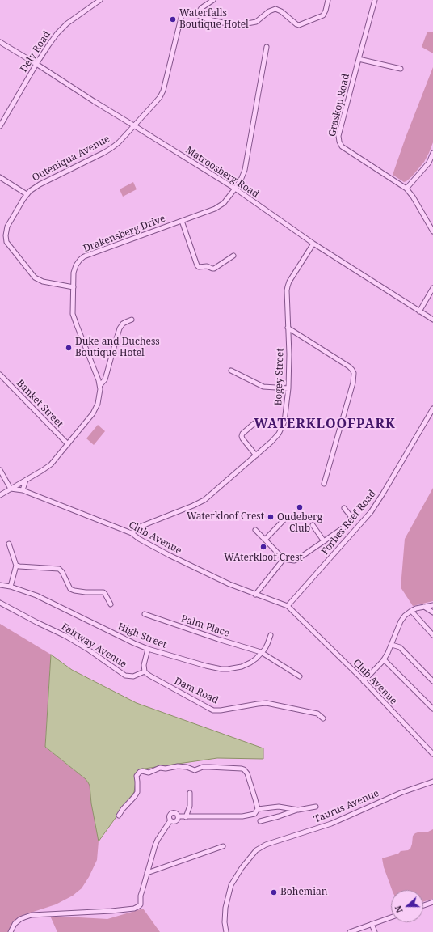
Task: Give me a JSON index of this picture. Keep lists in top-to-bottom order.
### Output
{
  "streets": {
    "street": [
      "Dely Road",
      "Graskop Road",
      "Outeniqua Avenue",
      "Matroosberg Road",
      "Drakensberg Drive",
      "Bogey Street",
      "Banket Street",
      "Forbes Reef Road",
      "Club Avenue",
      "Palm Place",
      "High Street",
      "Fairway Avenue",
      "Dam Road",
      "Taurus Avenue"
    ]
  },
  "crossings": [
    ["Dely Road", "Matroosberg Road"],
    ["Outeniqua Avenue", "Matroosberg Road"],
    ["Outeniqua Avenue", "Drakensberg Drive"],
    ["Matroosberg Road", "Drakensberg Drive"],
    ["Matroosberg Road", "Bogey Street"],
    ["Drakensberg Drive", "Banket Street"],
    ["Drakensberg Drive", "Club Avenue"],
    ["Bogey Street", "Club Avenue"],
    ["Forbes Reef Road", "Club Avenue"],
    ["Palm Place", "High Street"],
    ["Fairway Avenue", "Dam Road"]
  ],
  "districts": ["WATERKLOOFPARK"],
  "places": [
    "Waterfalls Boutique Hotel",
    "Duke and Duchess Boutique Hotel",
    "Oudeberg Club",
    "Waterkloof Crest",
    "WAterkloof Crest",
    "Bohemian"
  ],
  "north": "left"
}
